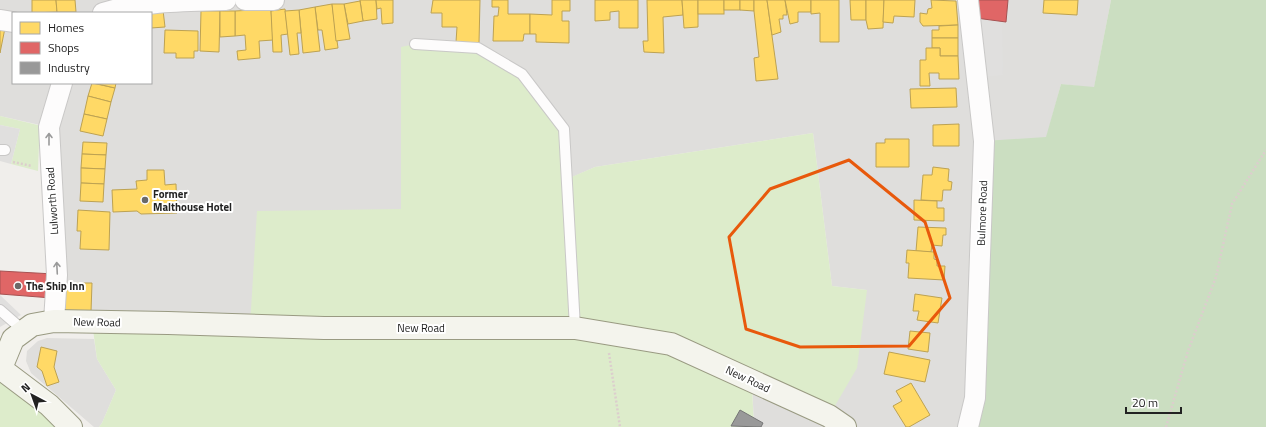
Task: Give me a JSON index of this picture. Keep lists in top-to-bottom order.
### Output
{
  "streets": {
    "main road": ["New Road"],
    "street": ["Lulworth Road", "Bulmore Road"]
  },
  "crossings": [
    ["Lulworth Road", "New Road"]
  ],
  "one_way": ["Lulworth Road"],
  "places": ["Former Malthouse Hotel", "The Ship Inn"],
  "legend": ["Homes", "Shops", "Industry"],
  "scale_bar": "20 m",
  "north": "top left"
}
